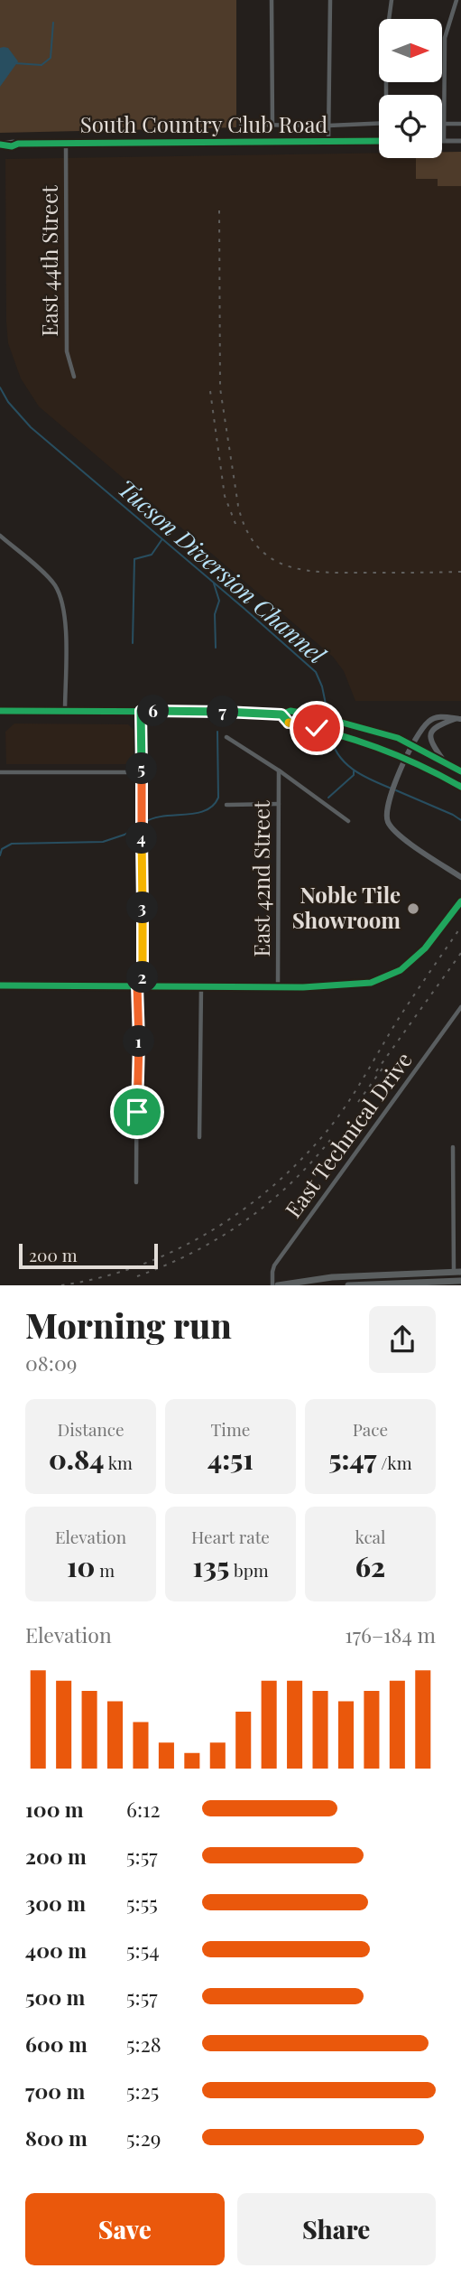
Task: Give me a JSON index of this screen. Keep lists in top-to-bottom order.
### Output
{
  "streets": {
    "street": [
      "South Country Club Road",
      "East 44th Street",
      "East 42nd Street",
      "East Technical Drive"
    ]
  },
  "crossings": [
    ["South Country Club Road", "East 44th Street"]
  ],
  "water": ["Tucson Diversion Channel"],
  "places": ["Noble Tile Showroom"],
  "scale_bar": "200 m",
  "north": "right",
  "page": {
    "pins": [
      "6",
      "7",
      "5",
      "4",
      "3",
      "2",
      "1"
    ],
    "scale": "200 m",
    "heading": ["Morning run", "08:09"],
    "stats": [
      ["Distance", "0.84 km"],
      ["Time", "4:51"],
      ["Pace", "5:47 /km"],
      ["Elevation", "10 m"],
      ["Heart rate", "135 bpm"],
      ["kcal", "62"]
    ],
    "chart": ["Elevation", "176–184 m"],
    "list": [
      {
        "name": "100 m",
        "note": "6:12"
      },
      {
        "name": "200 m",
        "note": "5:57"
      },
      {
        "name": "300 m",
        "note": "5:55"
      },
      {
        "name": "400 m",
        "note": "5:54"
      },
      {
        "name": "500 m",
        "note": "5:57"
      },
      {
        "name": "600 m",
        "note": "5:28"
      },
      {
        "name": "700 m",
        "note": "5:25"
      },
      {
        "name": "800 m",
        "note": "5:29"
      }
    ],
    "buttons": ["Save", "Share"]
  }
}
